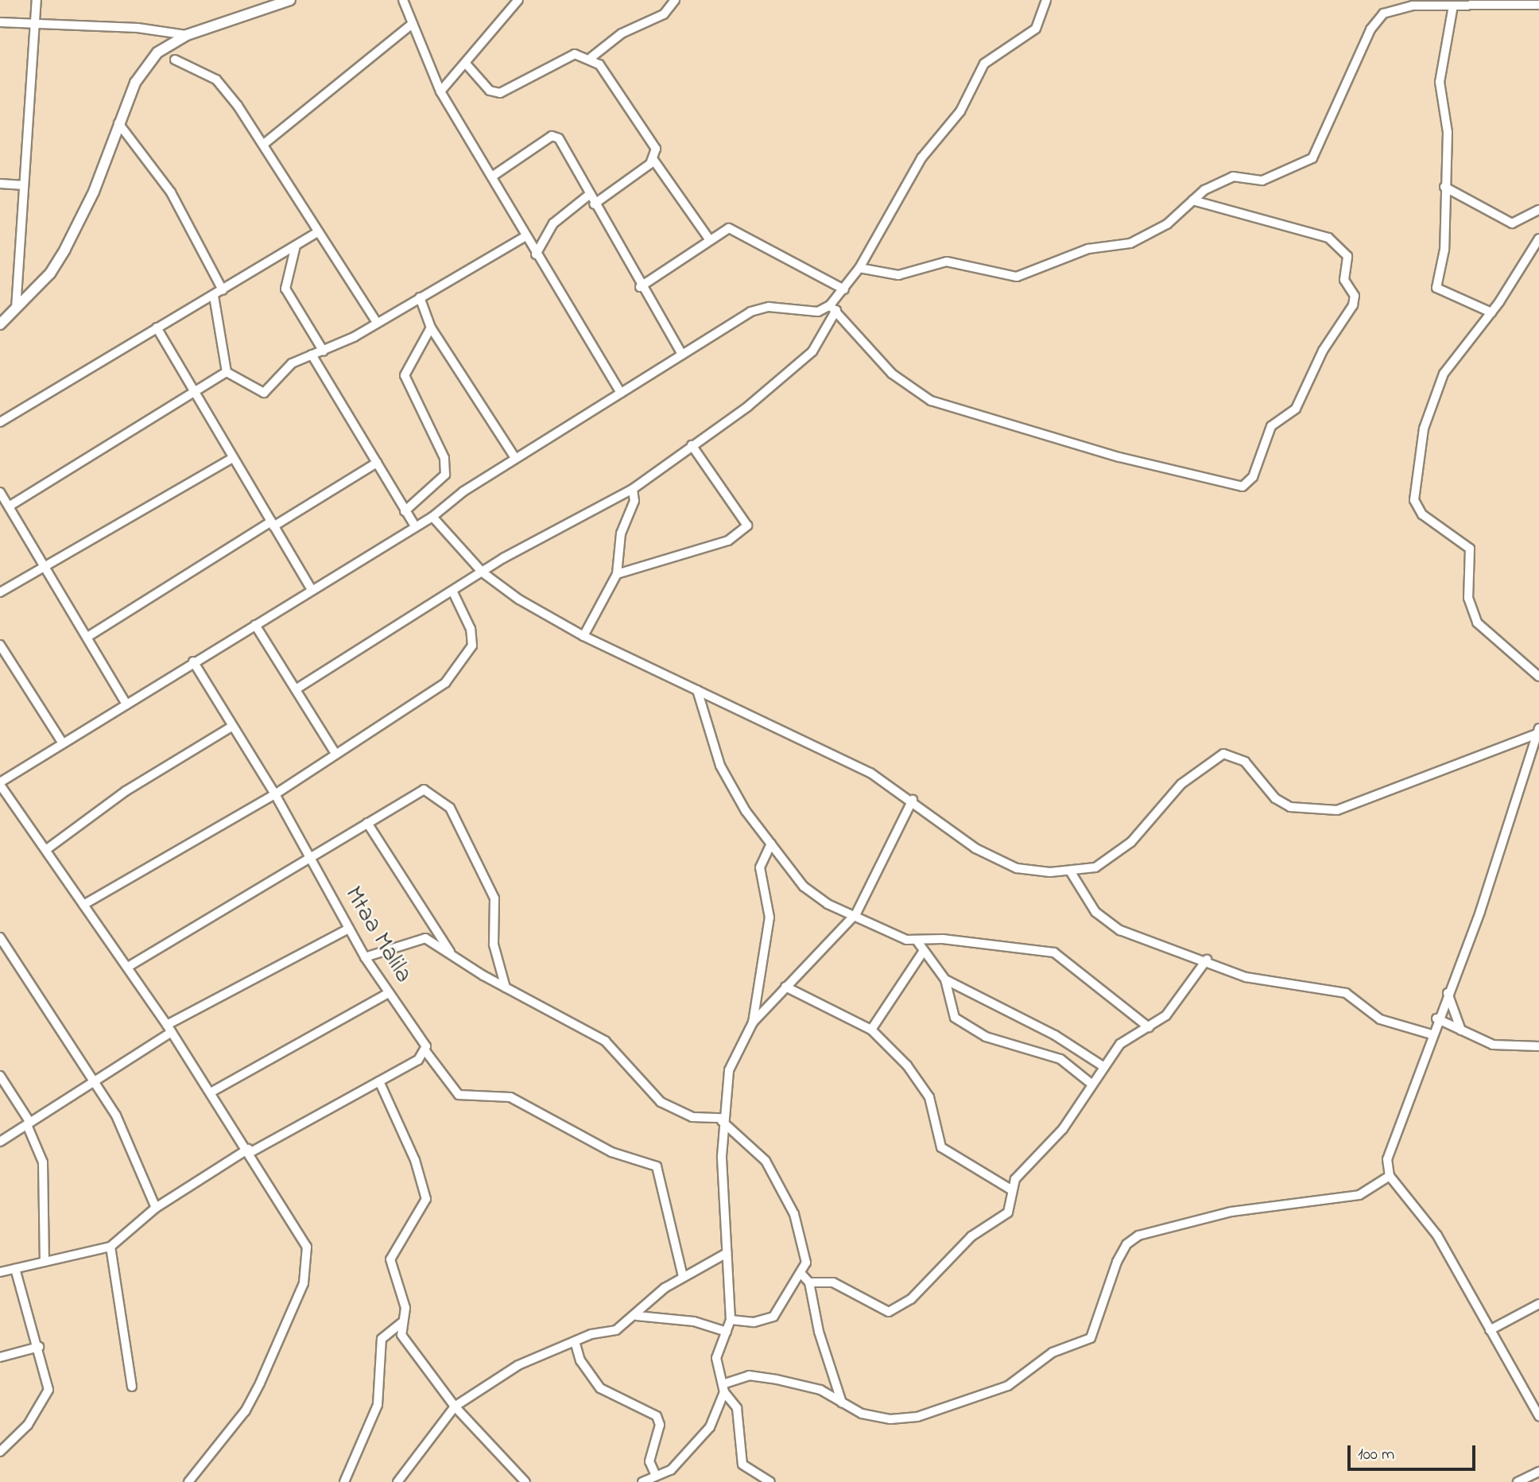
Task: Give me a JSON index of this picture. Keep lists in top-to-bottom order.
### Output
{
  "streets": {
    "street": ["Mtaa Malila"]
  },
  "scale_bar": "100 m"
}
